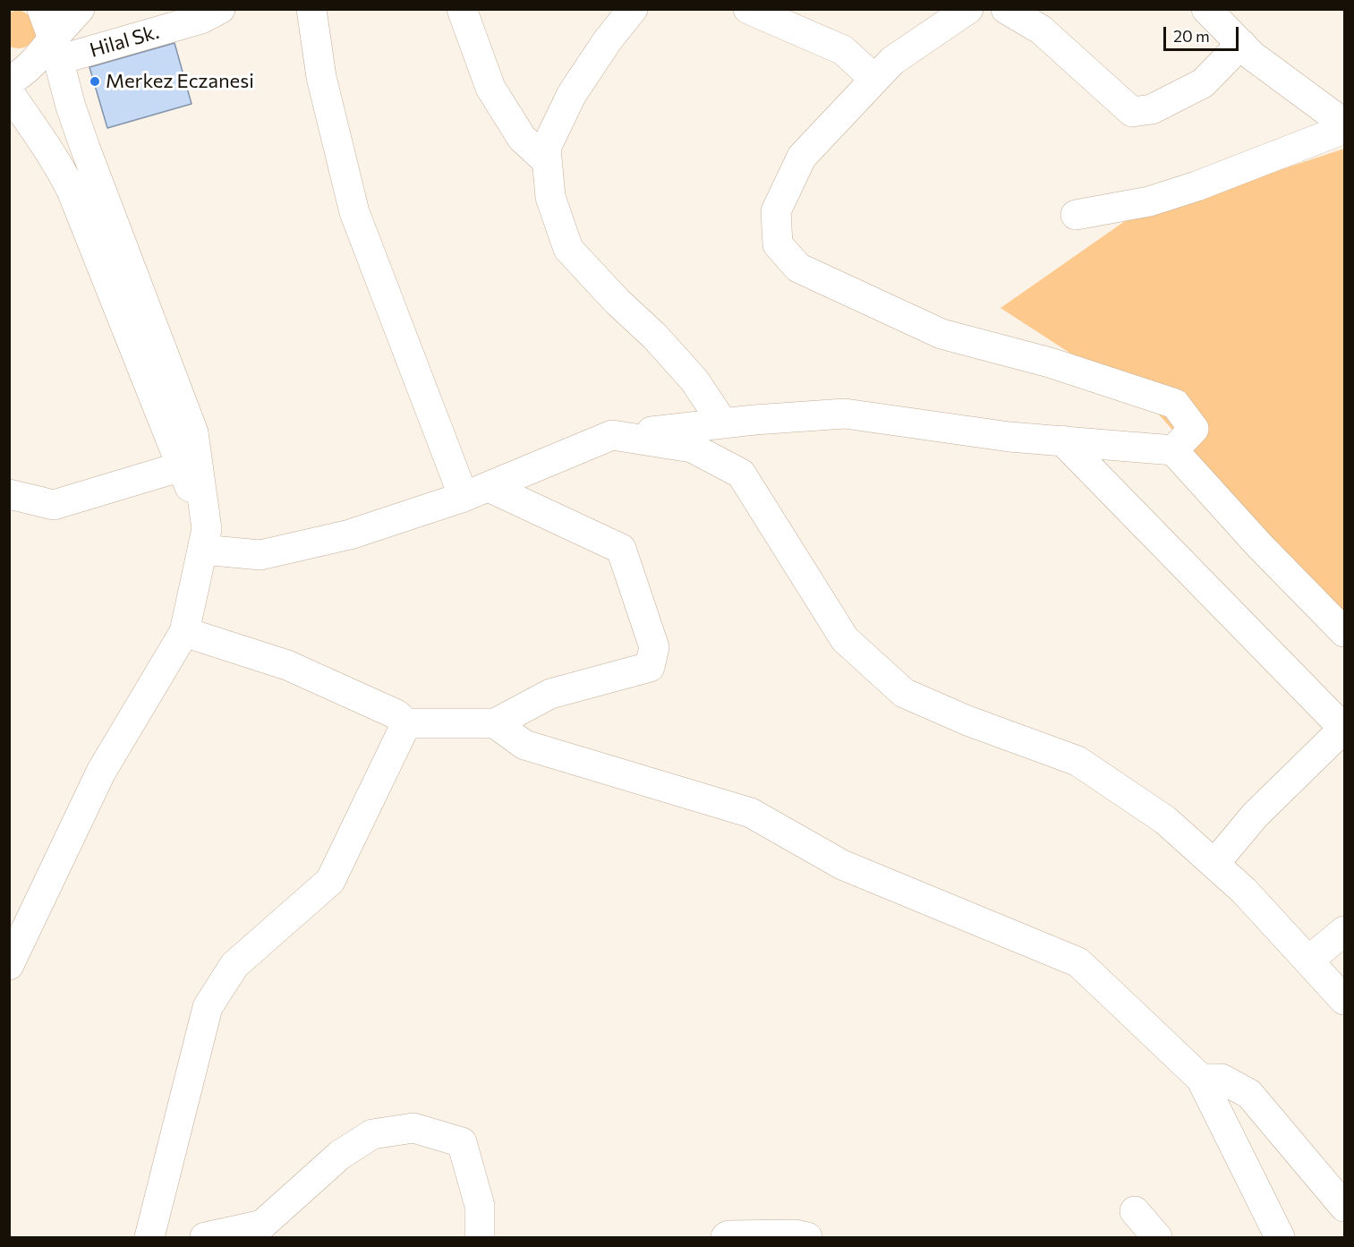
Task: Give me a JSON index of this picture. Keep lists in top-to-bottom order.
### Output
{
  "streets": {
    "street": ["Hilal Sk."]
  },
  "places": ["Merkez Eczanesi"],
  "scale_bar": "20 m"
}
